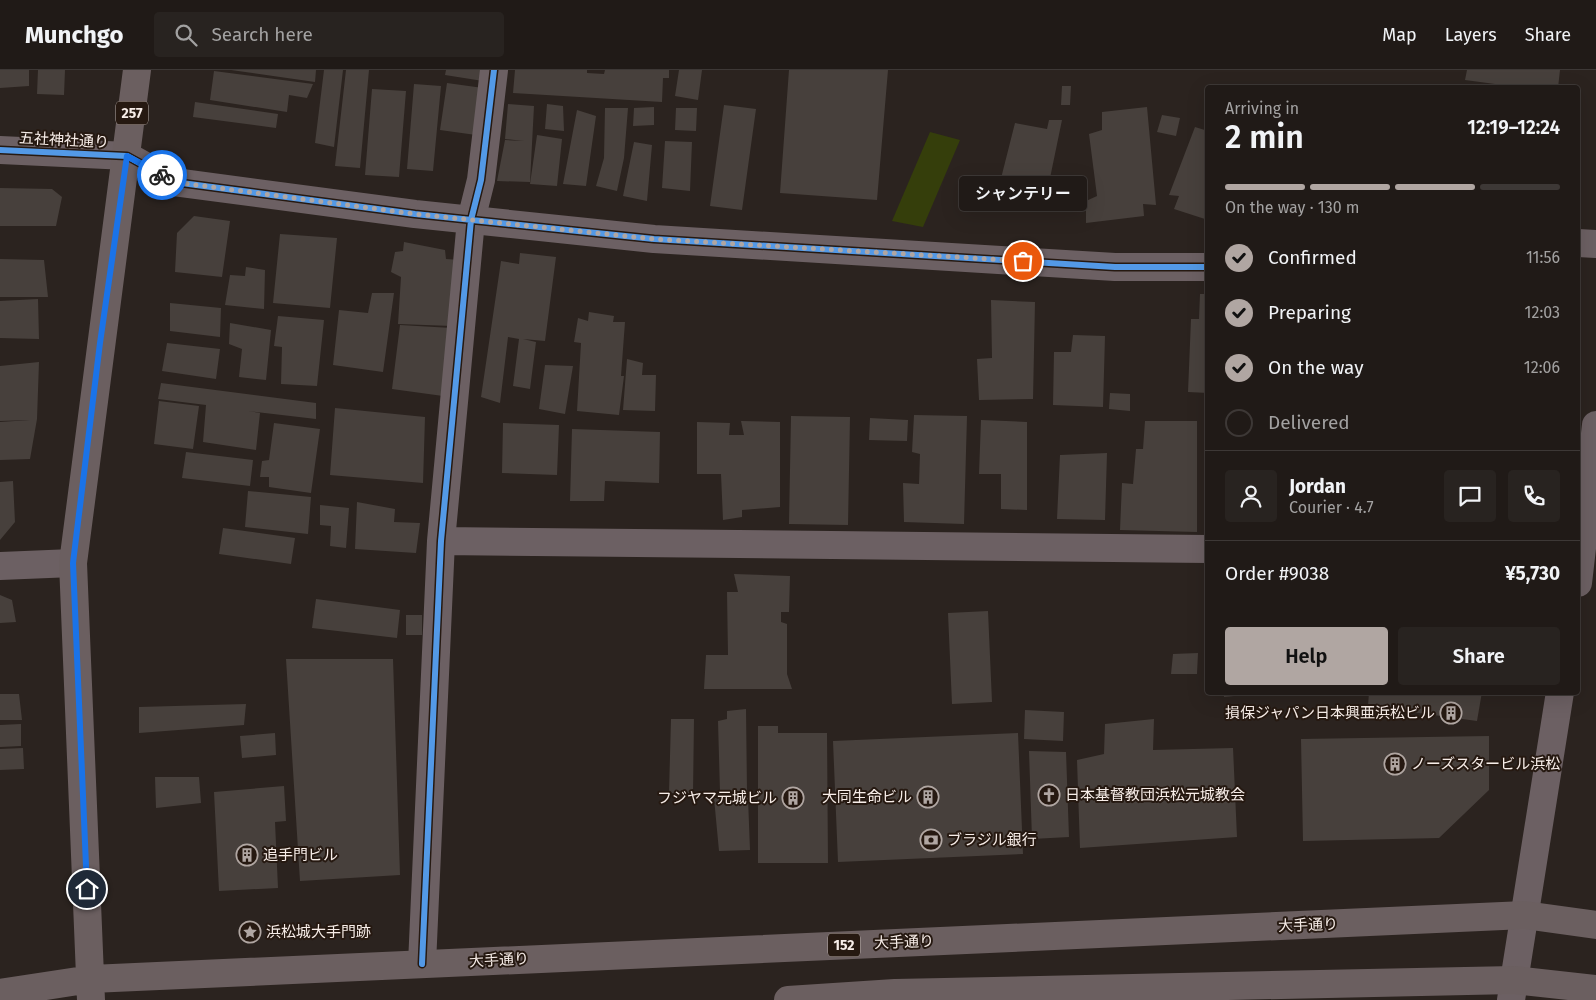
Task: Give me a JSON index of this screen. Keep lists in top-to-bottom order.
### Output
{
  "streets": {
    "highway": ["257", "大手通り", "152"],
    "street": ["五社神社通り"]
  },
  "crossings": [
    ["257", "五社神社通り"],
    ["257", "大手通り"]
  ],
  "places": {
    "other": ["シャンテリー"],
    "building": [
      "損保ジャパン日本興亜浜松ビル",
      "ノーズスタービル浜松",
      "大同生命ビル",
      "フジヤマ元城ビル",
      "追手門ビル"
    ],
    "church": ["日本基督教団浜松元城教会"],
    "bank": ["ブラジル銀行"],
    "place": ["浜松城大手門跡"]
  },
  "page": {
    "header": "Munchgo",
    "search": "Search here",
    "nav": ["Map", "Layers", "Share"],
    "heading": ["2 min", "Arriving in", "12:19–12:24"],
    "panel": [
      "Jordan",
      "Courier · 4.7",
      "Order #9038",
      "¥5,730"
    ],
    "bar": "On the way · 130 m",
    "bubble": "シャンテリー",
    "list": [
      ["Confirmed", "11:56"],
      ["Preparing", "12:03"],
      ["On the way", "12:06"],
      "Delivered"
    ],
    "buttons": ["Help", "Share"]
  }
}
